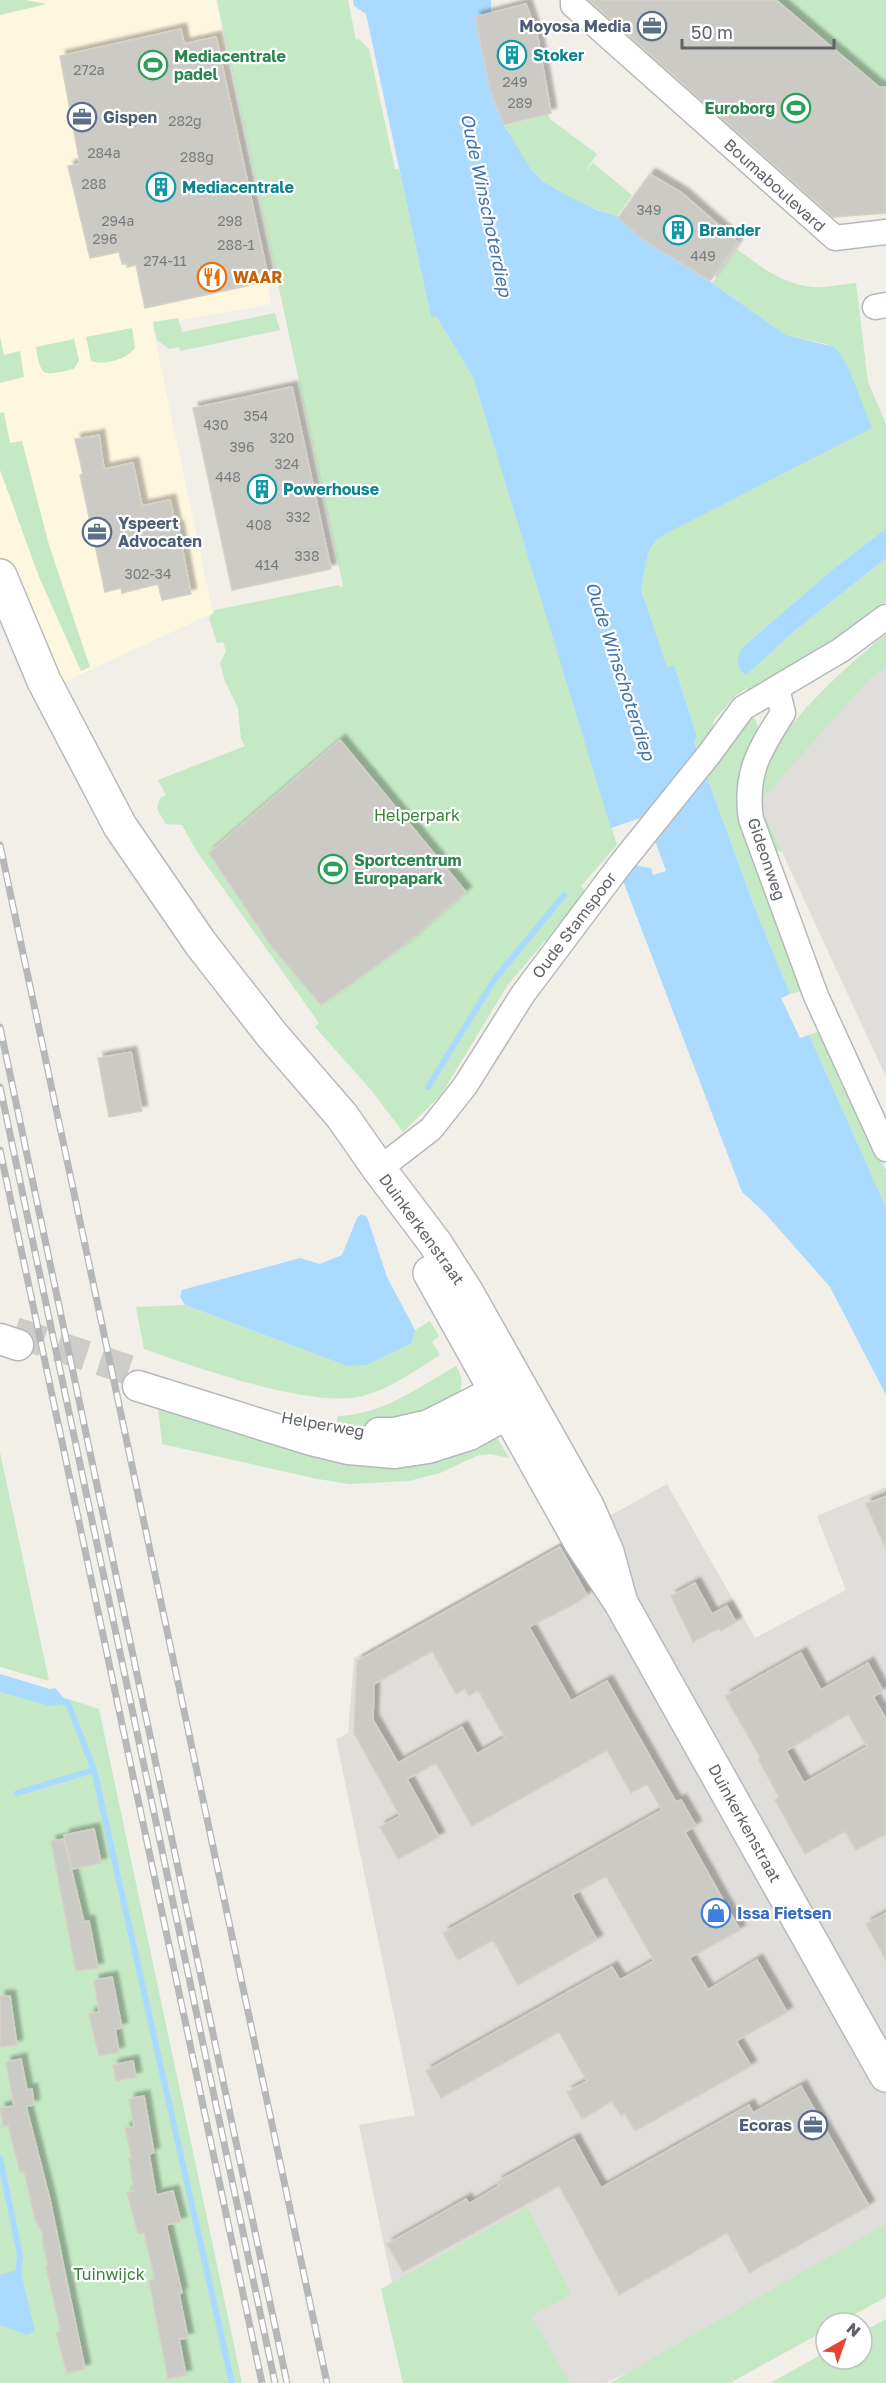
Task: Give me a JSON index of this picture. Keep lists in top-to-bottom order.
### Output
{
  "streets": {
    "main road": ["Duinkerkenstraat"],
    "street": [
      "Boumaboulevard",
      "Gideonweg",
      "Oude Stamspoor",
      "Helperweg"
    ]
  },
  "crossings": [
    ["Gideonweg", "Oude Stamspoor"],
    ["Oude Stamspoor", "Duinkerkenstraat"],
    ["Duinkerkenstraat", "Helperweg"]
  ],
  "water": ["Oude Winschoterdiep"],
  "parks": ["Helperpark", "Tuinwijck"],
  "places": {
    "office": [
      "Moyosa Media",
      "Gispen",
      "Yspeert Advocaten",
      "Ecoras"
    ],
    "building": [
      "Stoker",
      "Mediacentrale",
      "Brander",
      "Powerhouse"
    ],
    "sports": ["Mediacentrale padel", "Euroborg", "Sportcentrum Europapark"],
    "restaurant": ["WAAR"],
    "shop": ["Issa Fietsen"]
  },
  "house_numbers": [
    "272a",
    "249",
    "289",
    "282g",
    "284a",
    "288g",
    "288",
    "349",
    "294a",
    "298",
    "296",
    "288-1",
    "449",
    "274-11",
    "354",
    "430",
    "320",
    "396",
    "324",
    "448",
    "332",
    "408",
    "338",
    "414",
    "302-34"
  ],
  "scale_bar": "50 m",
  "north": "top right"
}
